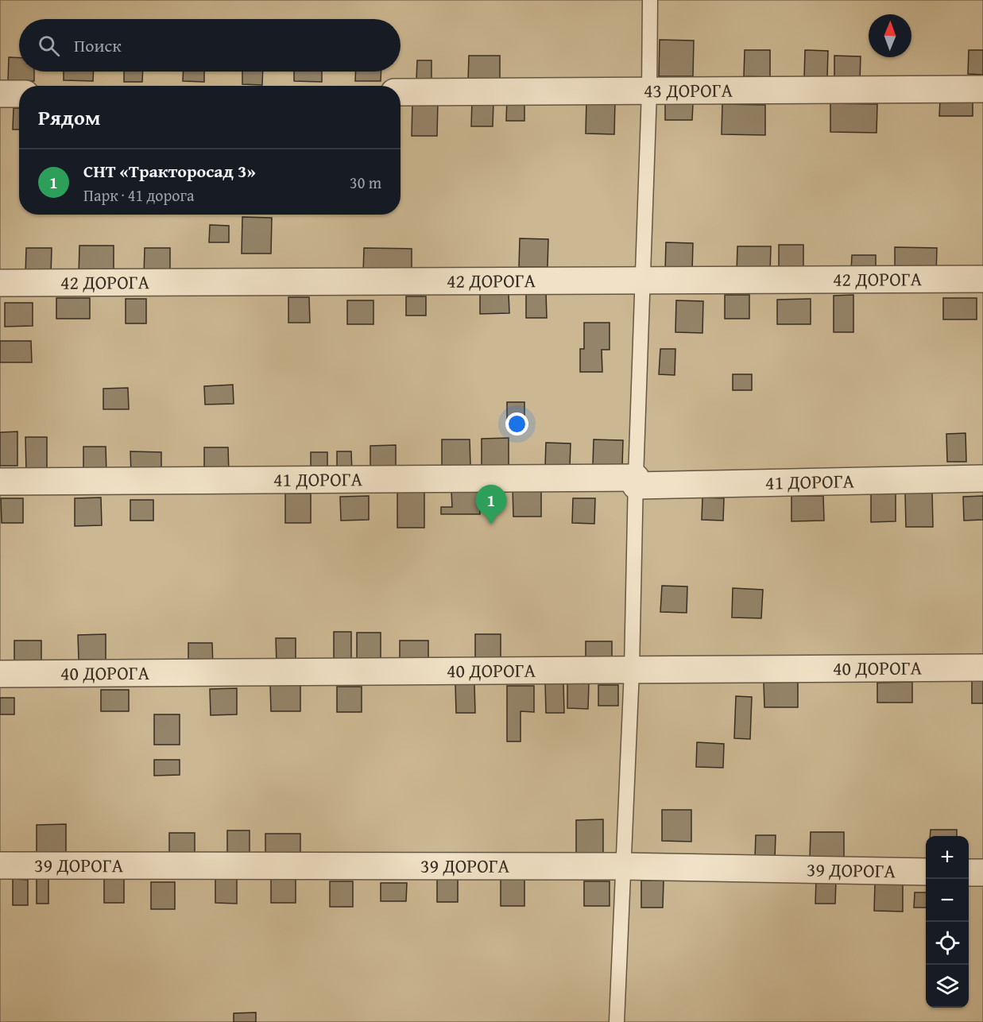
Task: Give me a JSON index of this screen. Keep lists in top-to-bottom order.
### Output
{
  "streets": {
    "street": [
      "43 ДОРОГА",
      "42 ДОРОГА",
      "41 ДОРОГА",
      "40 ДОРОГА",
      "39 ДОРОГА"
    ]
  },
  "north": "top",
  "page": {
    "search": "Поиск",
    "heading": "Рядом",
    "list": [
      {
        "mark": "1",
        "name": "СНТ «Тракторосад 3»",
        "note": "Парк · 41 дорога",
        "value": "30 m"
      }
    ],
    "pins": "1",
    "map_buttons": ["+", "−"]
  }
}
